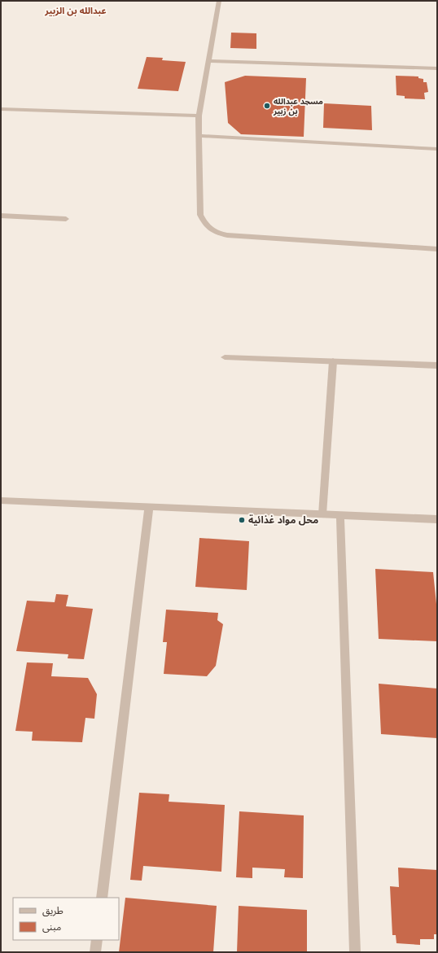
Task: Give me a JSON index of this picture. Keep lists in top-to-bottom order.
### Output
{
  "districts": ["عبدالله بن الزبير"],
  "places": ["مسجد عبدالله بن زبير", "محل مواد غذائية"],
  "legend": ["طريق", "مبنى"]
}
